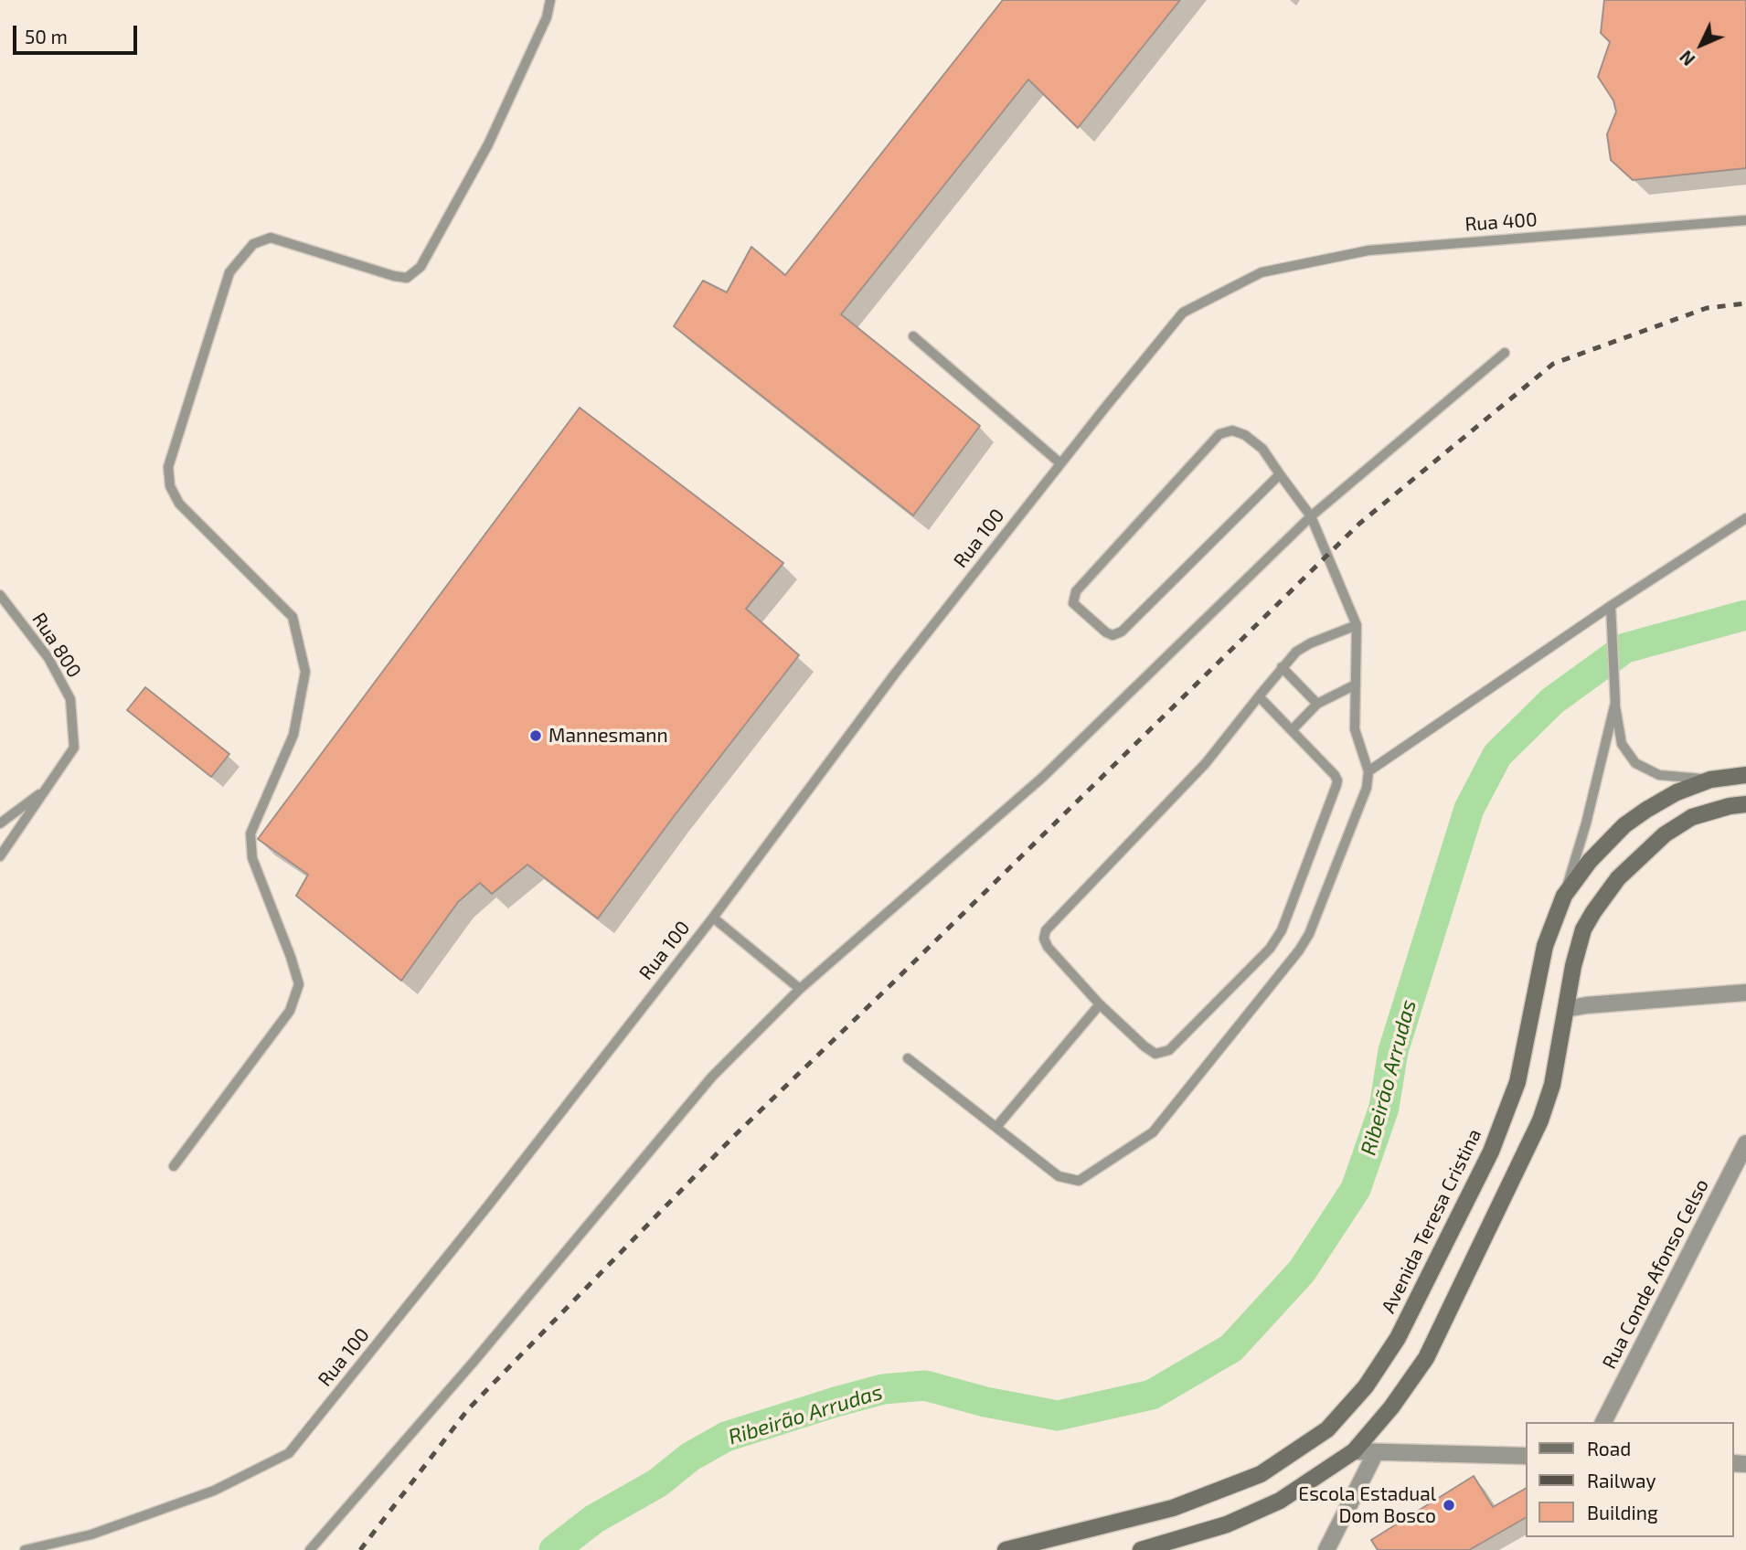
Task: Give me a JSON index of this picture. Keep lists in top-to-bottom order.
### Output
{
  "streets": {
    "main road": ["Avenida Teresa Cristina"],
    "street": ["Rua Conde Afonso Celso"],
    "lane": ["Rua 400", "Rua 100", "Rua 800"]
  },
  "crossings": [
    ["Rua 400", "Rua 100"]
  ],
  "water": ["Ribeirão Arrudas"],
  "places": ["Mannesmann", "Escola Estadual Dom Bosco"],
  "legend": ["Road", "Railway", "Building"],
  "scale_bar": "50 m",
  "north": "bottom left"
}
